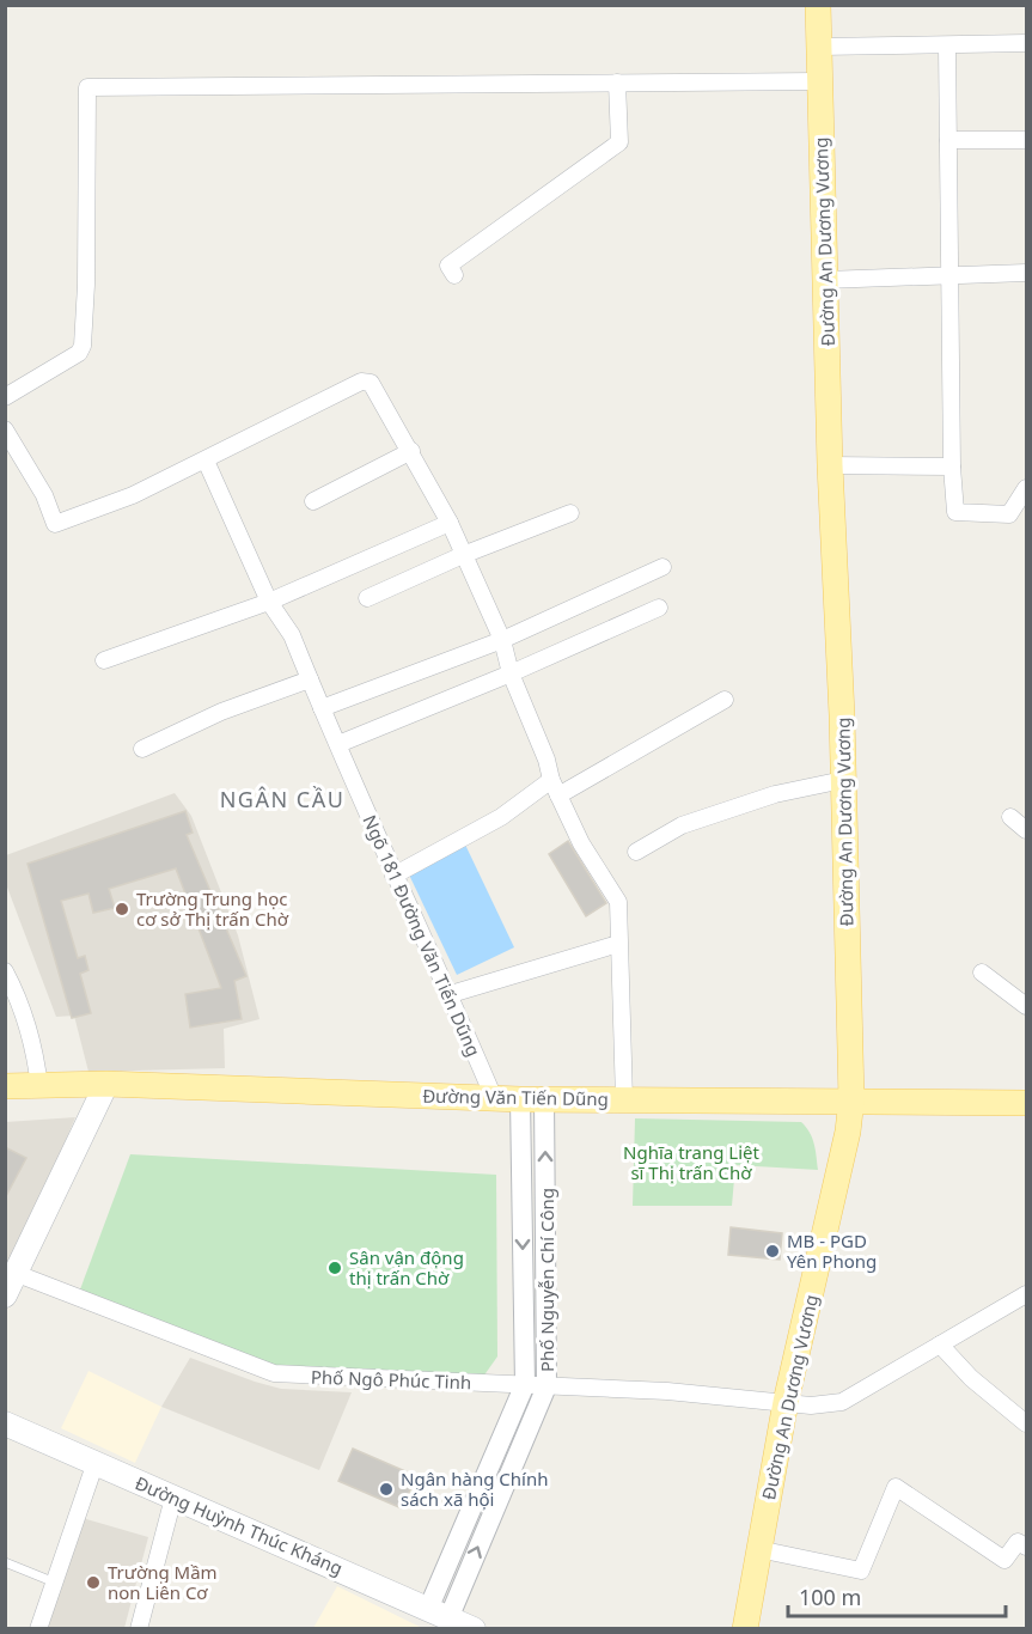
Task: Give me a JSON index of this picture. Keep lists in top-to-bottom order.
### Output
{
  "streets": {
    "main road": ["Đường An Dương Vương", "Đường Văn Tiến Dũng", "Đường Huỳnh Thúc Kháng"],
    "street": ["Ngõ 181 Đường Văn Tiến Dũng", "Phố Nguyễn Chí Công", "Phố Ngô Phúc Tinh"]
  },
  "crossings": [
    ["Đường An Dương Vương", "Đường Văn Tiến Dũng"],
    ["Đường An Dương Vương", "Phố Ngô Phúc Tinh"],
    ["Ngõ 181 Đường Văn Tiến Dũng", "Đường Văn Tiến Dũng"],
    ["Đường Văn Tiến Dũng", "Phố Nguyễn Chí Công"],
    ["Phố Nguyễn Chí Công", "Phố Ngô Phúc Tinh"],
    ["Phố Nguyễn Chí Công", "Đường Huỳnh Thúc Kháng"]
  ],
  "districts": ["NGÂN CẦU"],
  "parks": ["Nghĩa trang Liệt sĩ Thị trấn Chờ"],
  "places": [
    "Trường Trung học cơ sở Thị trấn Chờ",
    "MB - PGD Yên Phong",
    "Sân vận động thị trấn Chờ",
    "Ngân hàng Chính sách xã hội",
    "Trường Mầm non Liên Cơ"
  ],
  "scale_bar": "100 m"
}
